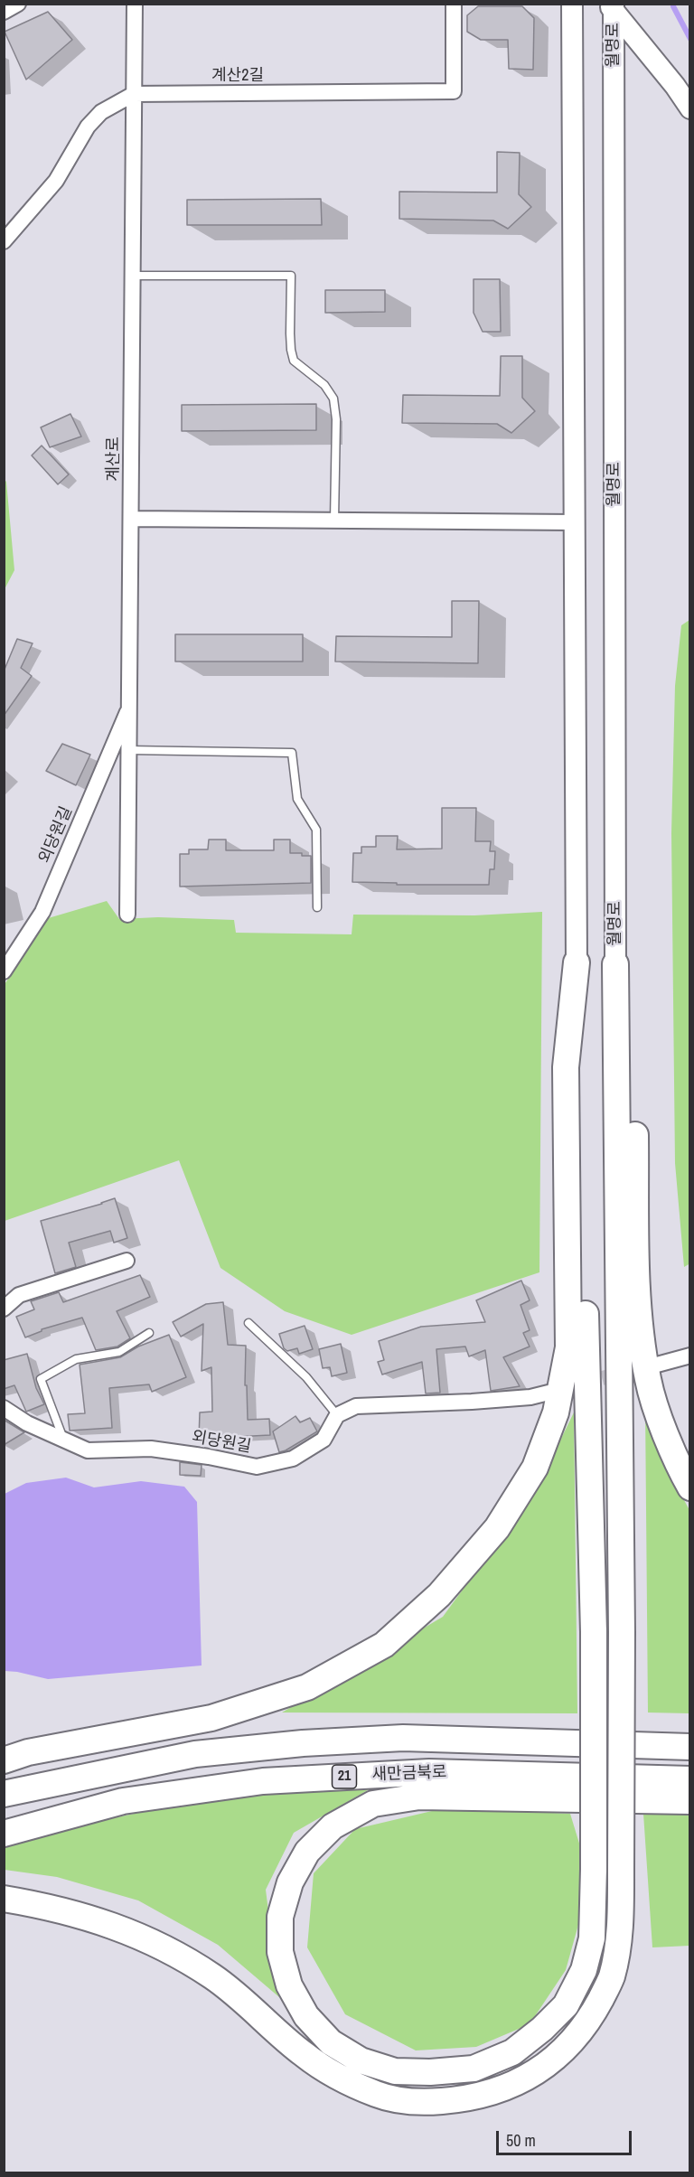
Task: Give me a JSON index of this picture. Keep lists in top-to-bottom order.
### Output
{
  "streets": {
    "highway": ["새만금북로", "21"],
    "street": [
      "월명로",
      "계산2길",
      "계산로",
      "외당원길"
    ]
  },
  "crossings": [
    ["계산2길", "계산로"],
    ["계산로", "외당원길"]
  ],
  "scale_bar": "50 m"
}
